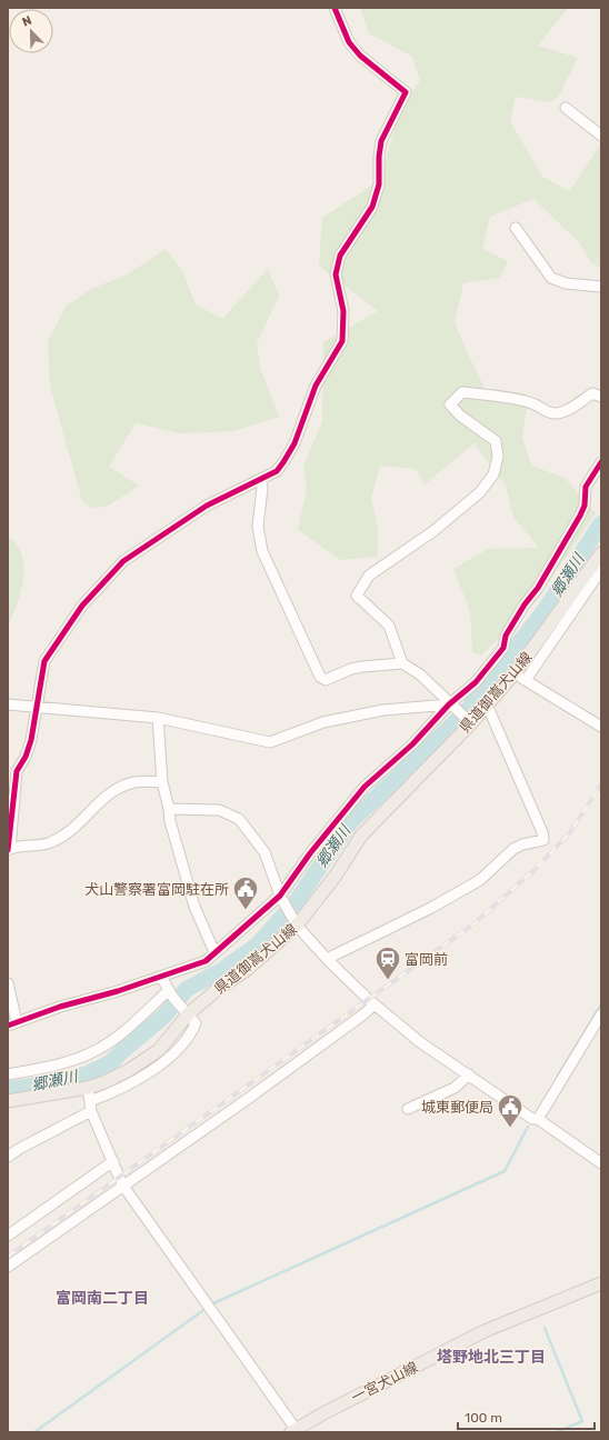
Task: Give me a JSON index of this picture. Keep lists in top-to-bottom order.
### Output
{
  "streets": {
    "main road": ["県道御嵩犬山線", "一宮犬山線"]
  },
  "districts": ["富岡南二丁目", "塔野地北三丁目"],
  "water": ["郷瀬川"],
  "places": {
    "public building": ["犬山警察署富岡駐在所", "城東郵便局"],
    "station": ["富岡前"]
  },
  "scale_bar": "100 m",
  "north": "top left"
}
